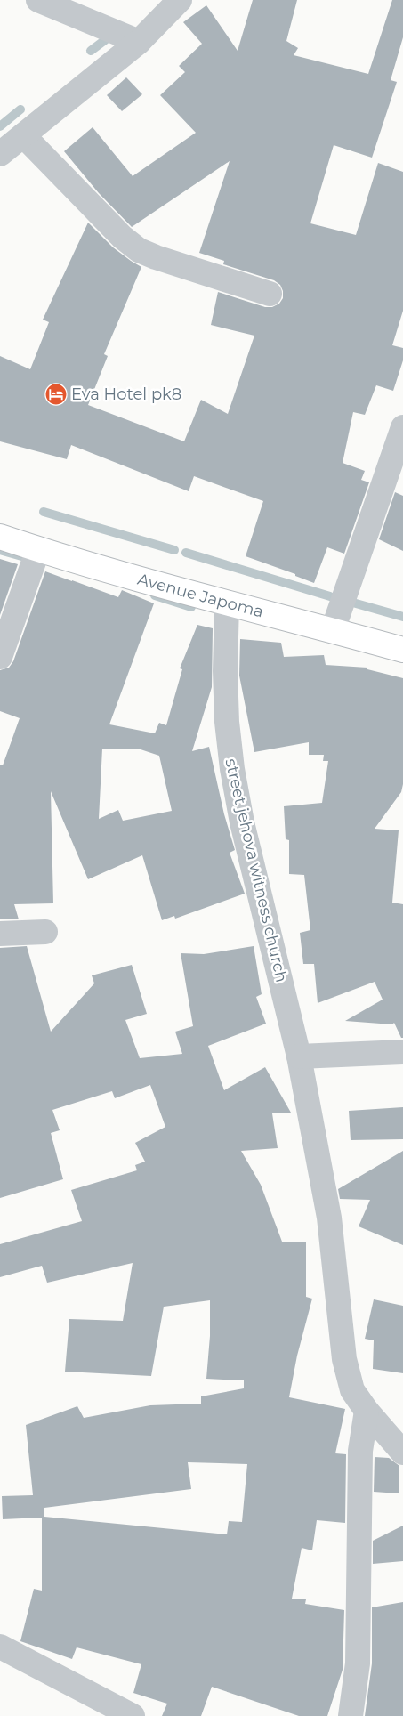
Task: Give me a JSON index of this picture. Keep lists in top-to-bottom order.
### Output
{
  "streets": {
    "main road": ["Avenue Japoma"],
    "street": ["street jehova witness church"]
  },
  "crossings": [
    ["Avenue Japoma", "street jehova witness church"]
  ],
  "places": {
    "hotel": ["Eva Hotel pk8"]
  }
}
